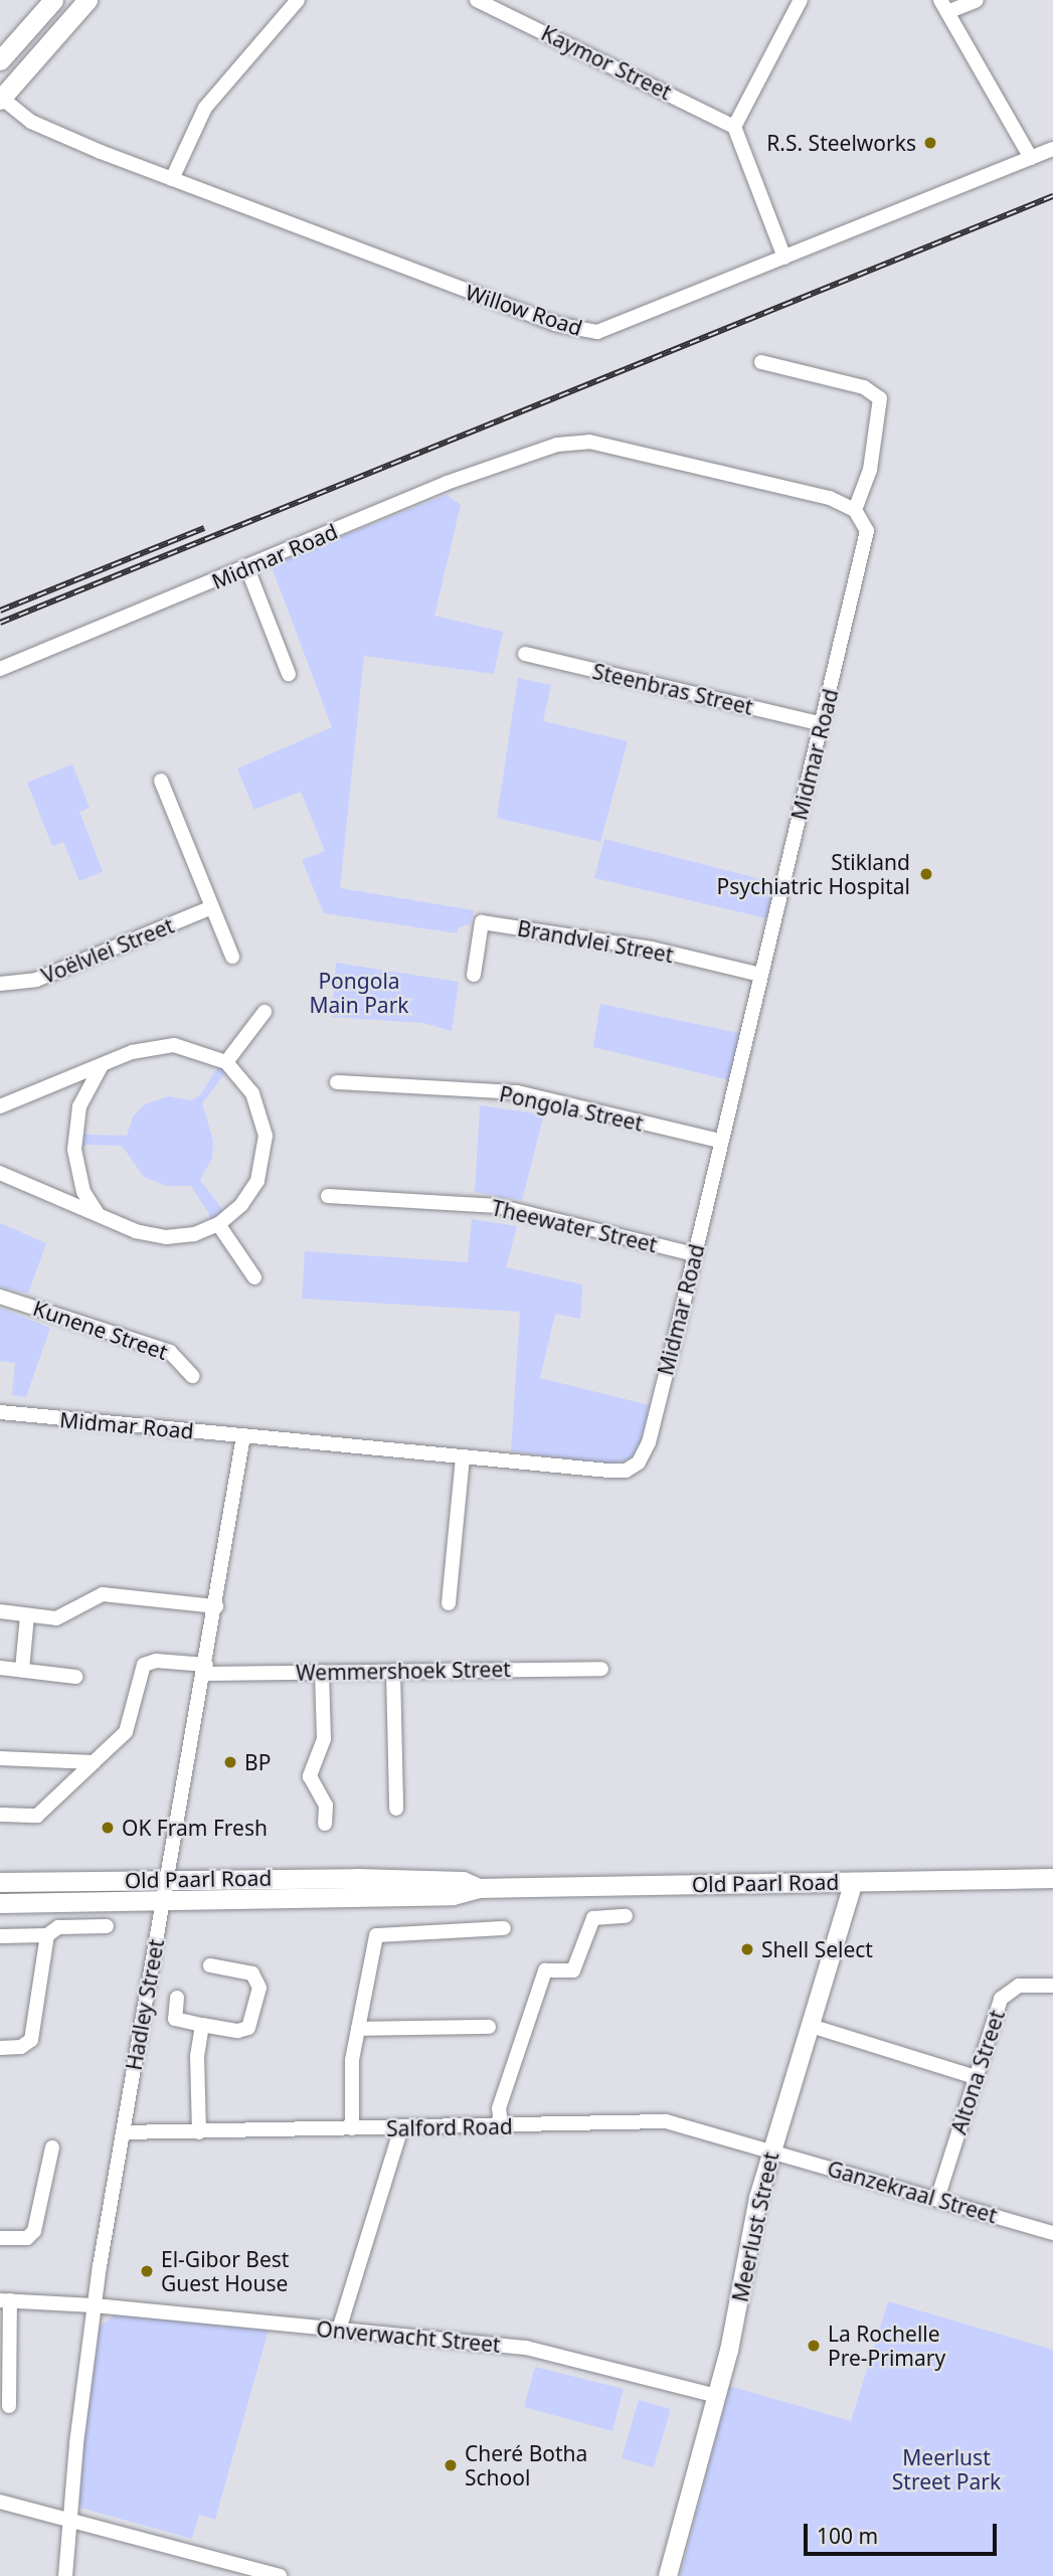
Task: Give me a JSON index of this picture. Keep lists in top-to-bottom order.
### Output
{
  "streets": {
    "main road": ["Old Paarl Road"],
    "street": [
      "Kaymor Street",
      "Willow Road",
      "Midmar Road",
      "Steenbras Street",
      "Brandvlei Street",
      "Voëlvlei Street",
      "Pongola Street",
      "Theewater Street",
      "Kunene Street",
      "Wemmershoek Street",
      "Hadley Street",
      "Altona Street",
      "Salford Road",
      "Ganzekraal Street",
      "Meerlust Street",
      "Onverwacht Street"
    ]
  },
  "crossings": [
    ["Midmar Road", "Steenbras Street"],
    ["Midmar Road", "Brandvlei Street"],
    ["Midmar Road", "Pongola Street"],
    ["Midmar Road", "Theewater Street"],
    ["Midmar Road", "Hadley Street"],
    ["Wemmershoek Street", "Hadley Street"],
    ["Old Paarl Road", "Hadley Street"],
    ["Old Paarl Road", "Meerlust Street"],
    ["Hadley Street", "Salford Road"],
    ["Hadley Street", "Onverwacht Street"],
    ["Altona Street", "Ganzekraal Street"],
    ["Salford Road", "Ganzekraal Street"],
    ["Salford Road", "Meerlust Street"],
    ["Ganzekraal Street", "Meerlust Street"],
    ["Meerlust Street", "Onverwacht Street"]
  ],
  "parks": ["Pongola Main Park", "Meerlust Street Park"],
  "places": [
    "R.S. Steelworks",
    "Stikland Psychiatric Hospital",
    "BP",
    "OK Fram Fresh",
    "Shell Select",
    "El-Gibor Best Guest House",
    "La Rochelle Pre-Primary",
    "Cheré Botha School"
  ],
  "scale_bar": "100 m"
}
